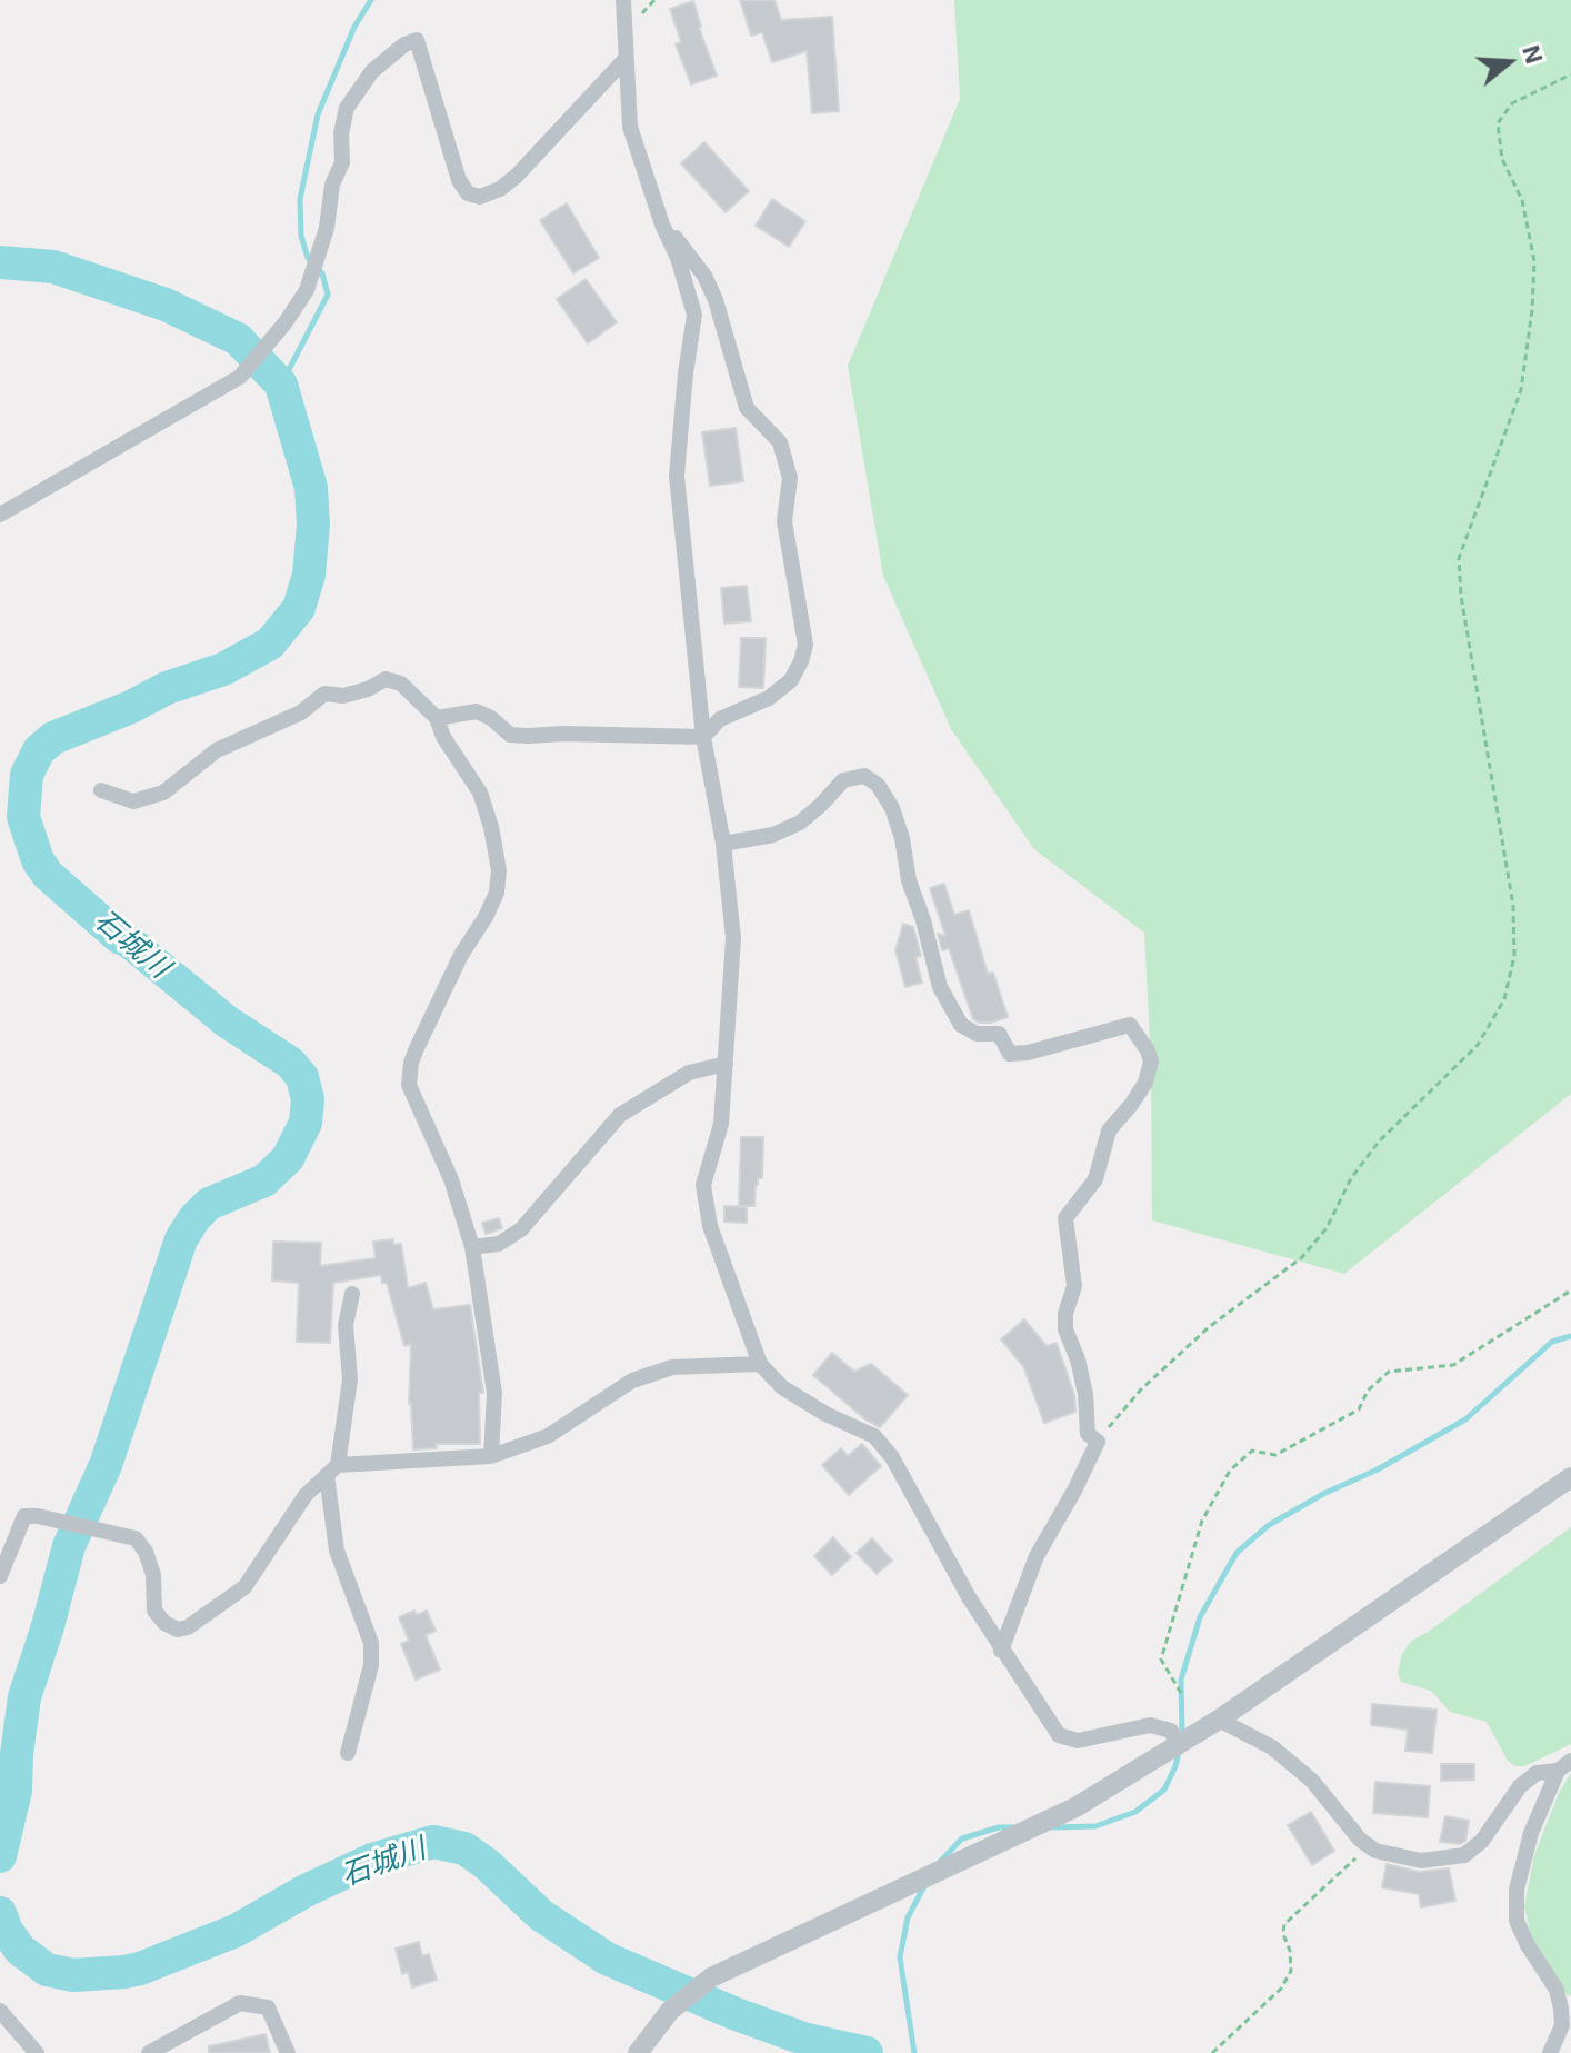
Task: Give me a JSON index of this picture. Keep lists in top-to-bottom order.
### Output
{
  "water": ["石城川"],
  "north": "right"
}
